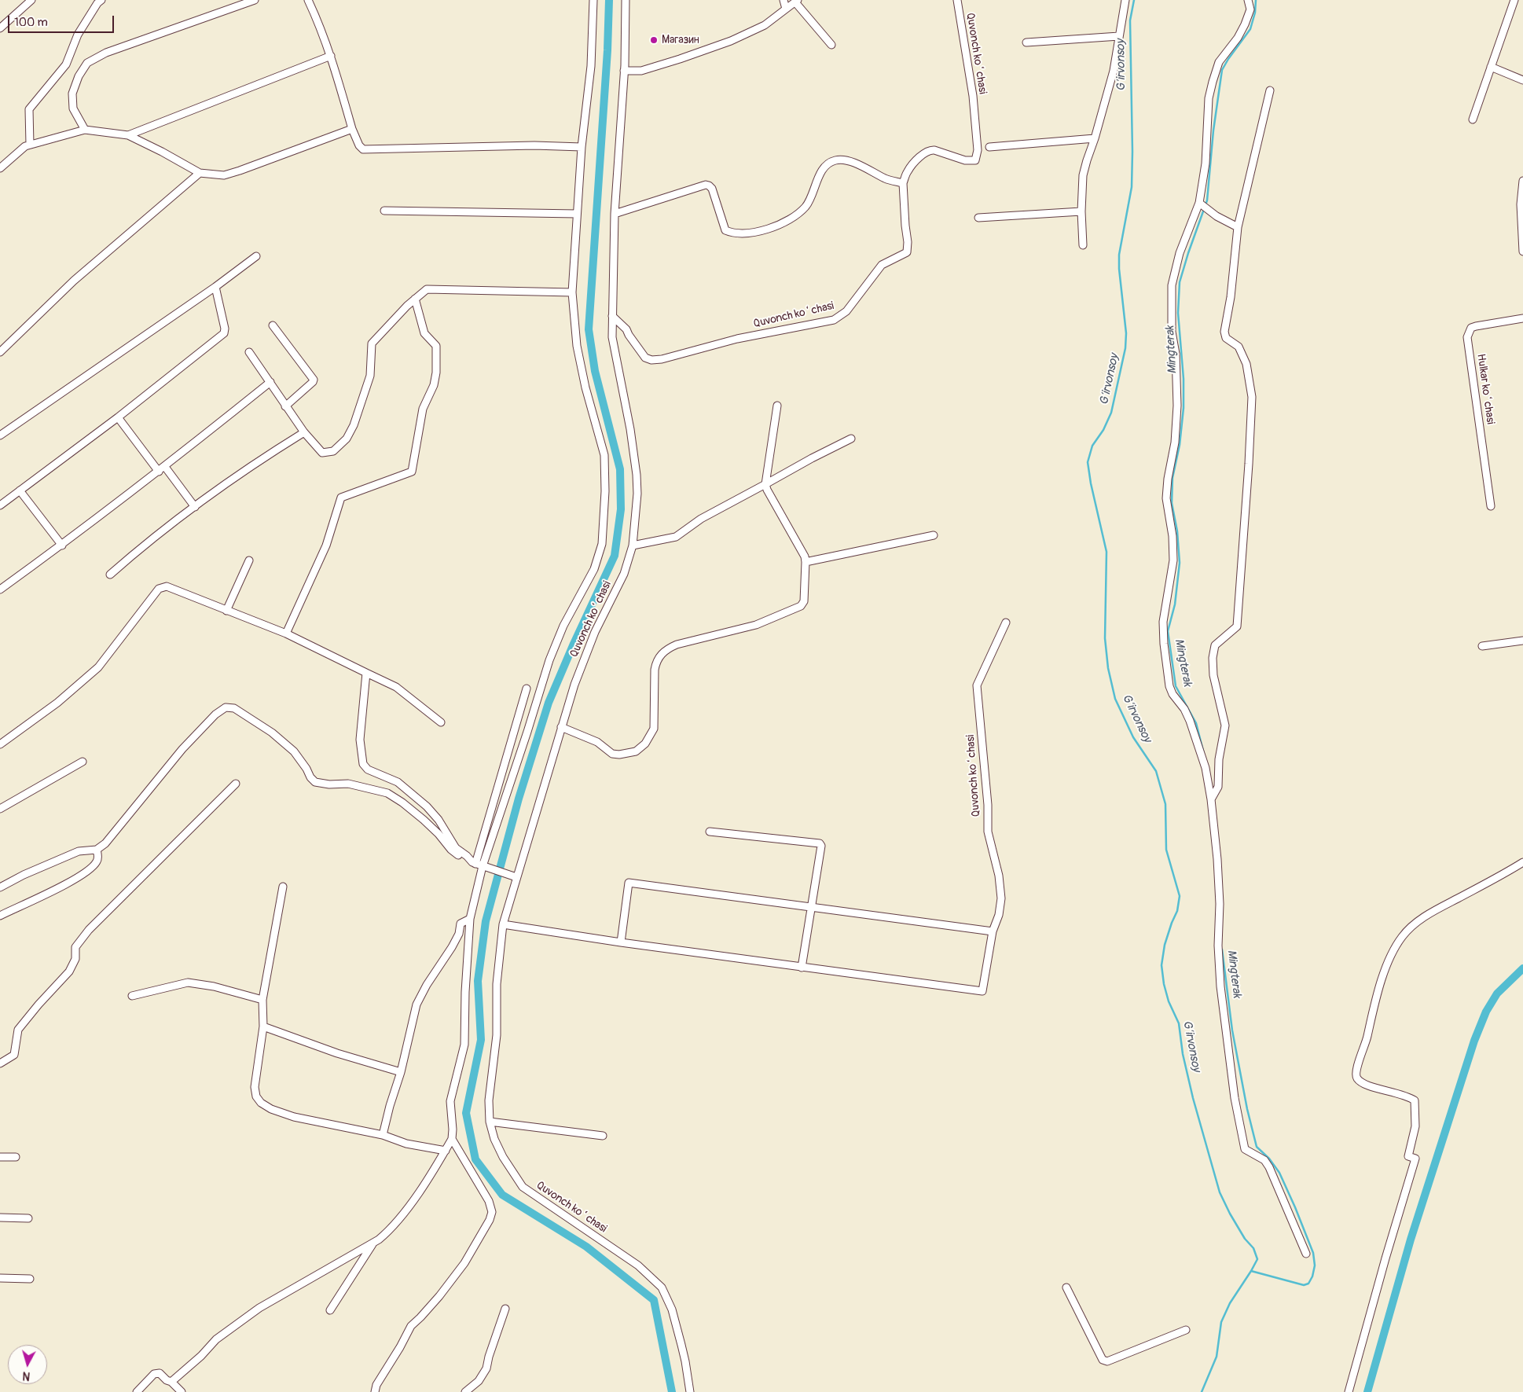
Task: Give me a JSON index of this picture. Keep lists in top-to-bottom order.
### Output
{
  "streets": {
    "street": ["Quvonch koʻchasi", "Hulkar koʻchasi"]
  },
  "water": ["G‘irvonsoy", "Mingterak"],
  "places": ["Магазин"],
  "scale_bar": "100 m",
  "north": "bottom"
}
